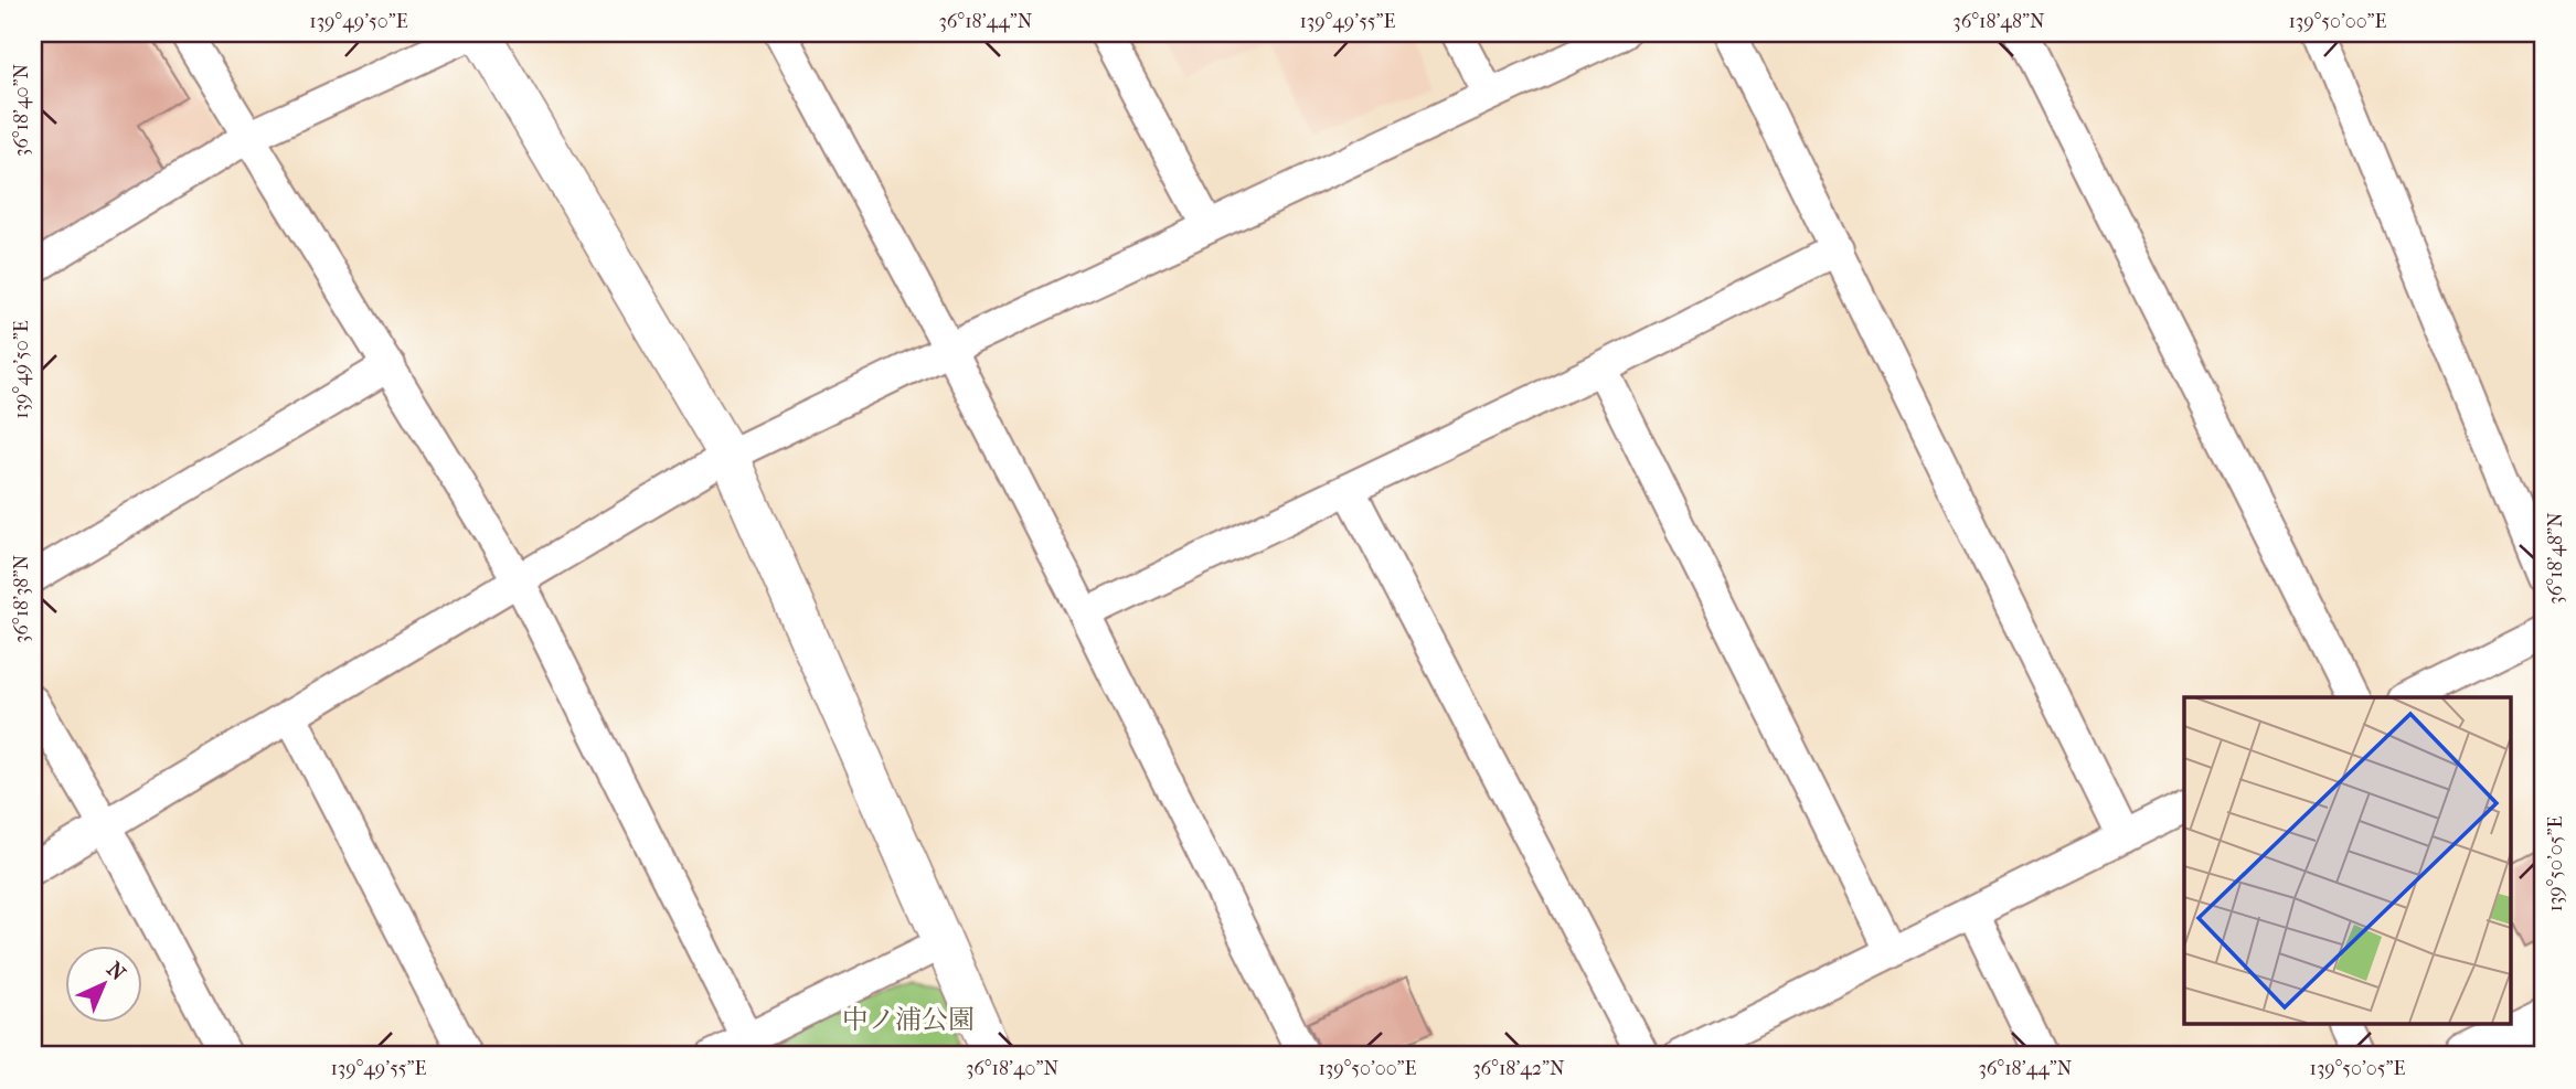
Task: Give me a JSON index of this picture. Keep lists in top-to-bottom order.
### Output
{
  "parks": ["中ノ浦公園"],
  "north": "top right",
  "coordinates": [
    "139°49'50\"E",
    "36°18'44\"N",
    "139°49'55\"E",
    "36°18'48\"N",
    "139°50'00\"E",
    "36°18'40\"N",
    "36°18'38\"N",
    "139°50'05\"E",
    "36°18'42\"N"
  ]
}
